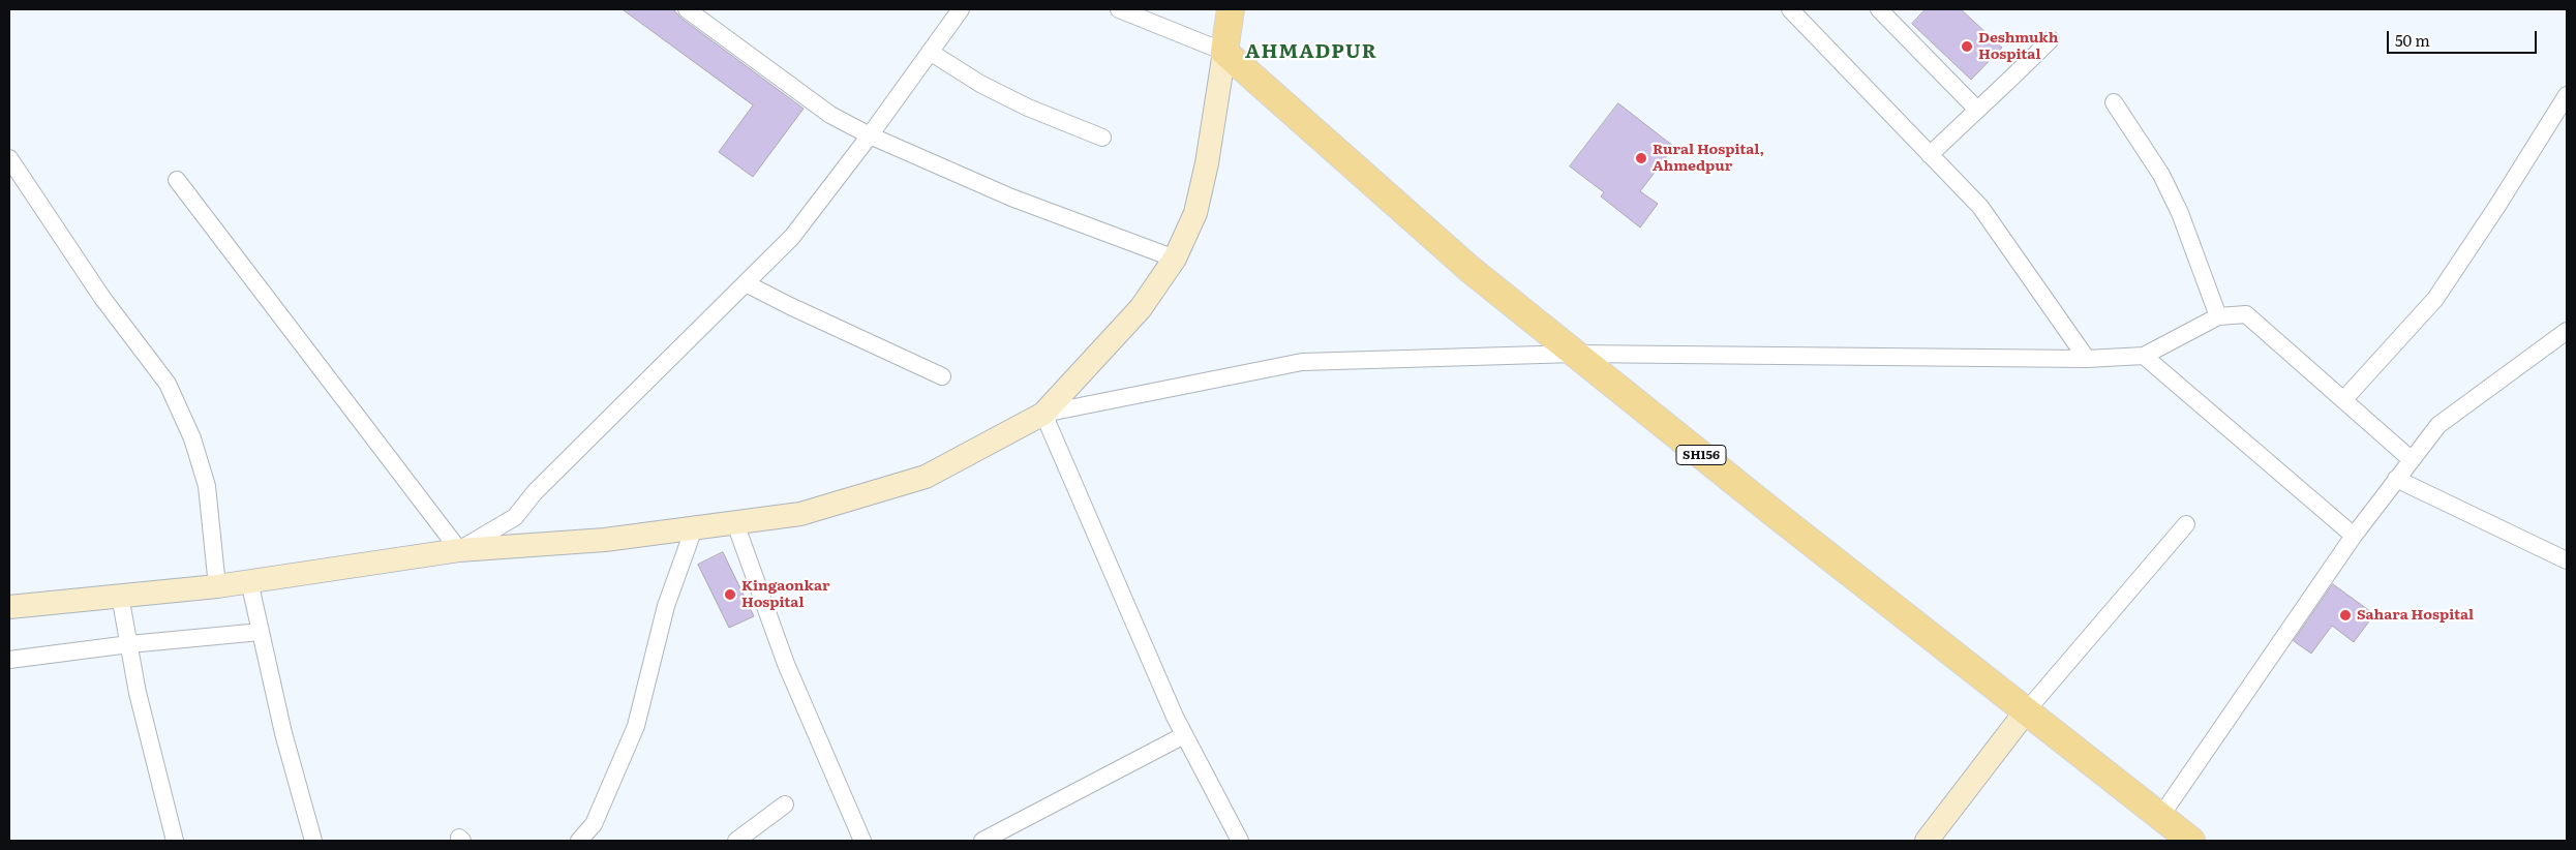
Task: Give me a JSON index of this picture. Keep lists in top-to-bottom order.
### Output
{
  "streets": {
    "main road": ["SH156"]
  },
  "districts": ["AHMADPUR"],
  "places": [
    "Deshmukh Hospital",
    "Rural Hospital, Ahmedpur",
    "Kingaonkar Hospital",
    "Sahara Hospital"
  ],
  "scale_bar": "50 m"
}
